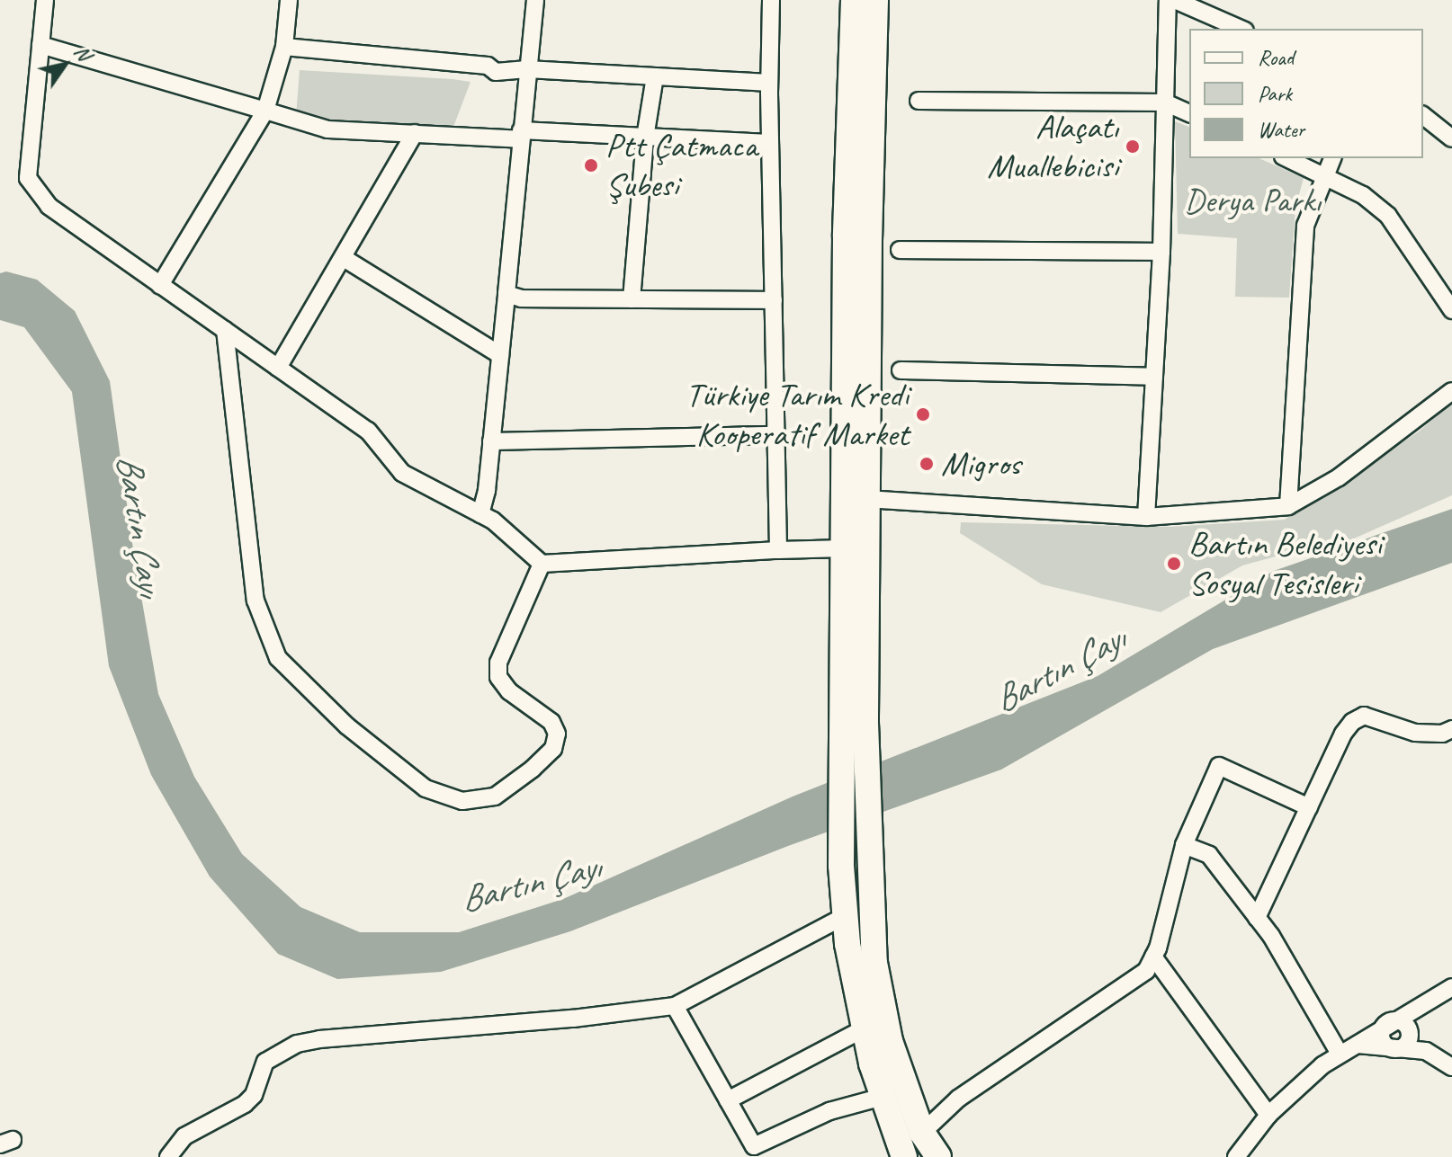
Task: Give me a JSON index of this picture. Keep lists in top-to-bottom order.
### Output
{
  "water": ["Bartın Çayı"],
  "parks": ["Derya Parkı"],
  "places": [
    "Alaçatı Muallebicisi",
    "Ptt Çatmaca Şubesi",
    "Türkiye Tarım Kredi Kooperatif Market",
    "Migros",
    "Bartın Belediyesi Sosyal Tesisleri"
  ],
  "legend": ["Road", "Park", "Water"],
  "north": "top right"
}
